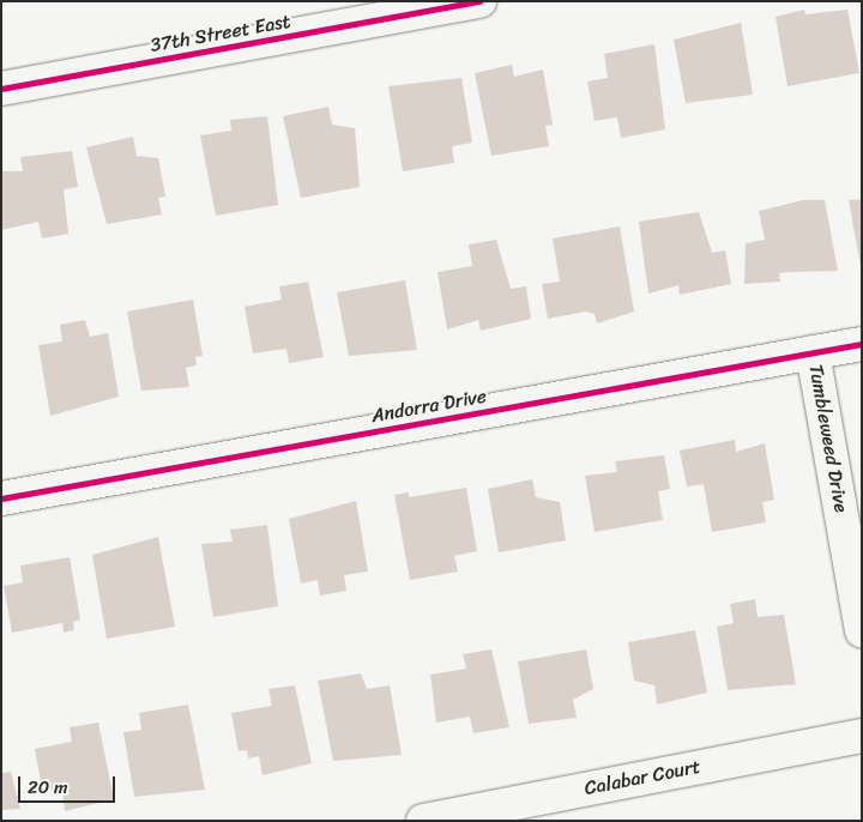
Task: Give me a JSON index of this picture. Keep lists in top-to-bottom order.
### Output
{
  "streets": {
    "street": [
      "37th Street East",
      "Andorra Drive",
      "Tumbleweed Drive",
      "Calabar Court"
    ]
  },
  "crossings": [
    ["Andorra Drive", "Tumbleweed Drive"]
  ],
  "scale_bar": "20 m"
}
